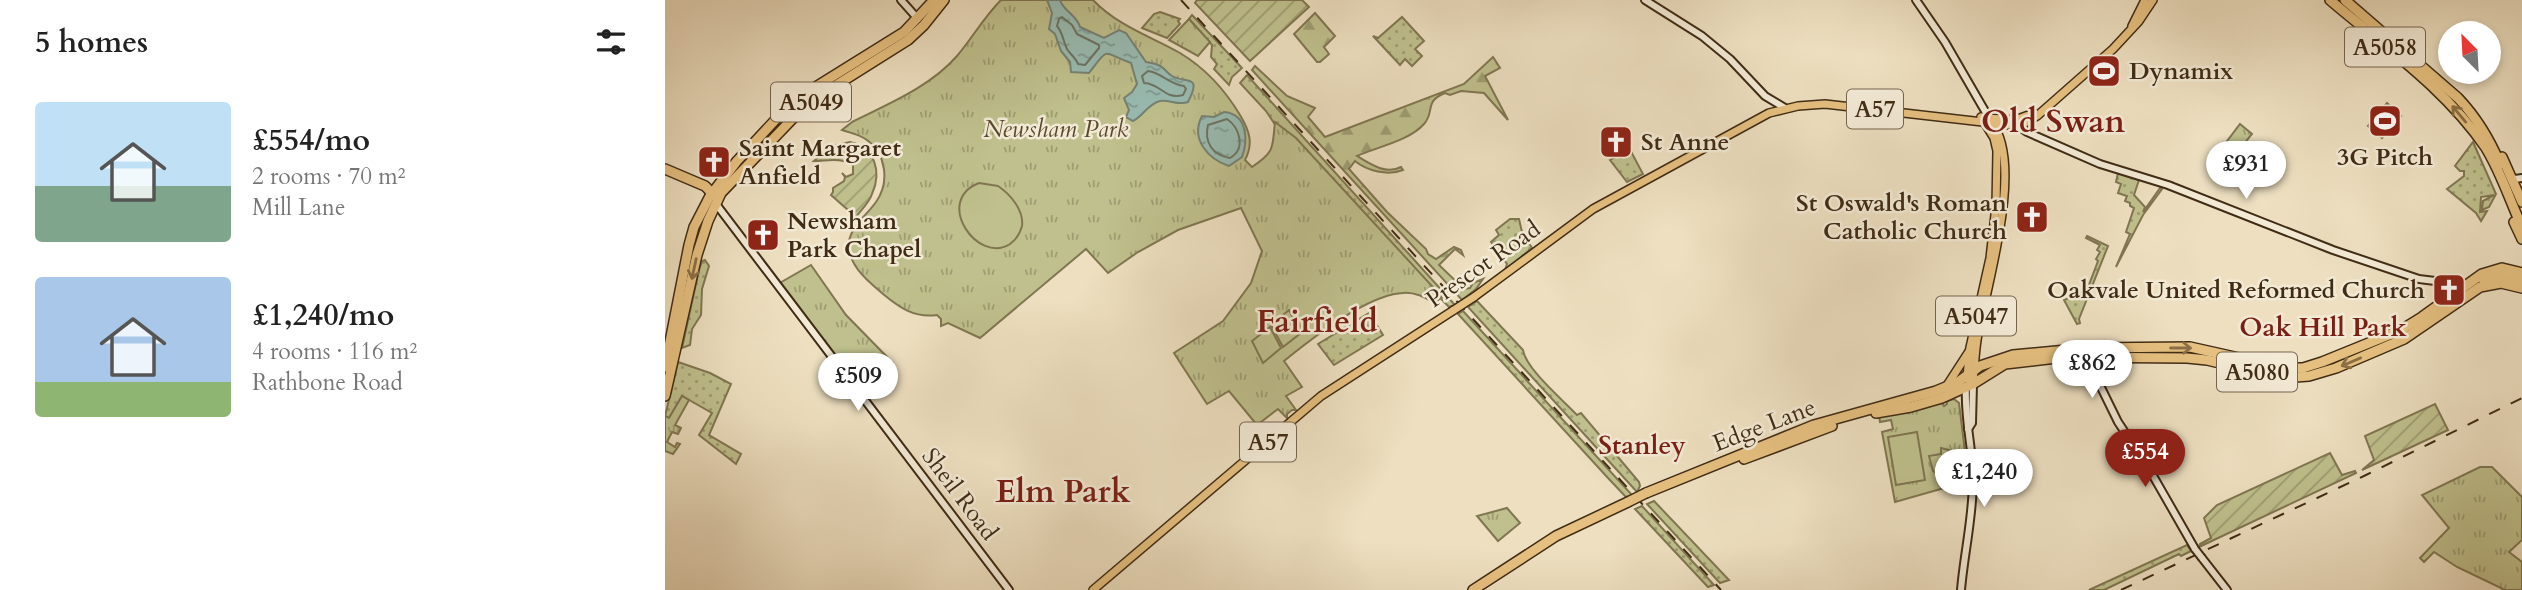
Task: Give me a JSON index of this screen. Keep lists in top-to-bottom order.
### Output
{
  "streets": {
    "highway": [
      "A5058",
      "A5049",
      "A5080",
      "Edge Lane"
    ],
    "main road": [
      "A57",
      "Prescot Road",
      "A5047",
      "Sheil Road"
    ]
  },
  "crossings": [
    ["A5049", "Sheil Road"],
    ["Prescot Road", "A5047"],
    ["A5047", "A5080"],
    ["A5047", "Edge Lane"],
    ["A5080", "Edge Lane"]
  ],
  "districts": [
    "Old Swan",
    "Fairfield",
    "Oak Hill Park",
    "Stanley",
    "Elm Park"
  ],
  "parks": ["Newsham Park"],
  "places": {
    "sports": ["Dynamix", "3G Pitch"],
    "church": [
      "St Anne",
      "Saint Margaret Anfield",
      "St Oswald's Roman Catholic Church",
      "Newsham Park Chapel",
      "Oakvale United Reformed Church"
    ]
  },
  "north": "top left",
  "page": {
    "heading": "5 homes",
    "list": [
      {
        "name": "£554/mo",
        "note": "2 rooms · 70 m² · Mill Lane"
      },
      {
        "name": "£1,240/mo",
        "note": "4 rooms · 116 m² · Rathbone Road"
      }
    ],
    "price": [
      "£931",
      "£862",
      "£509",
      "£554",
      "£1,240"
    ]
  }
}
